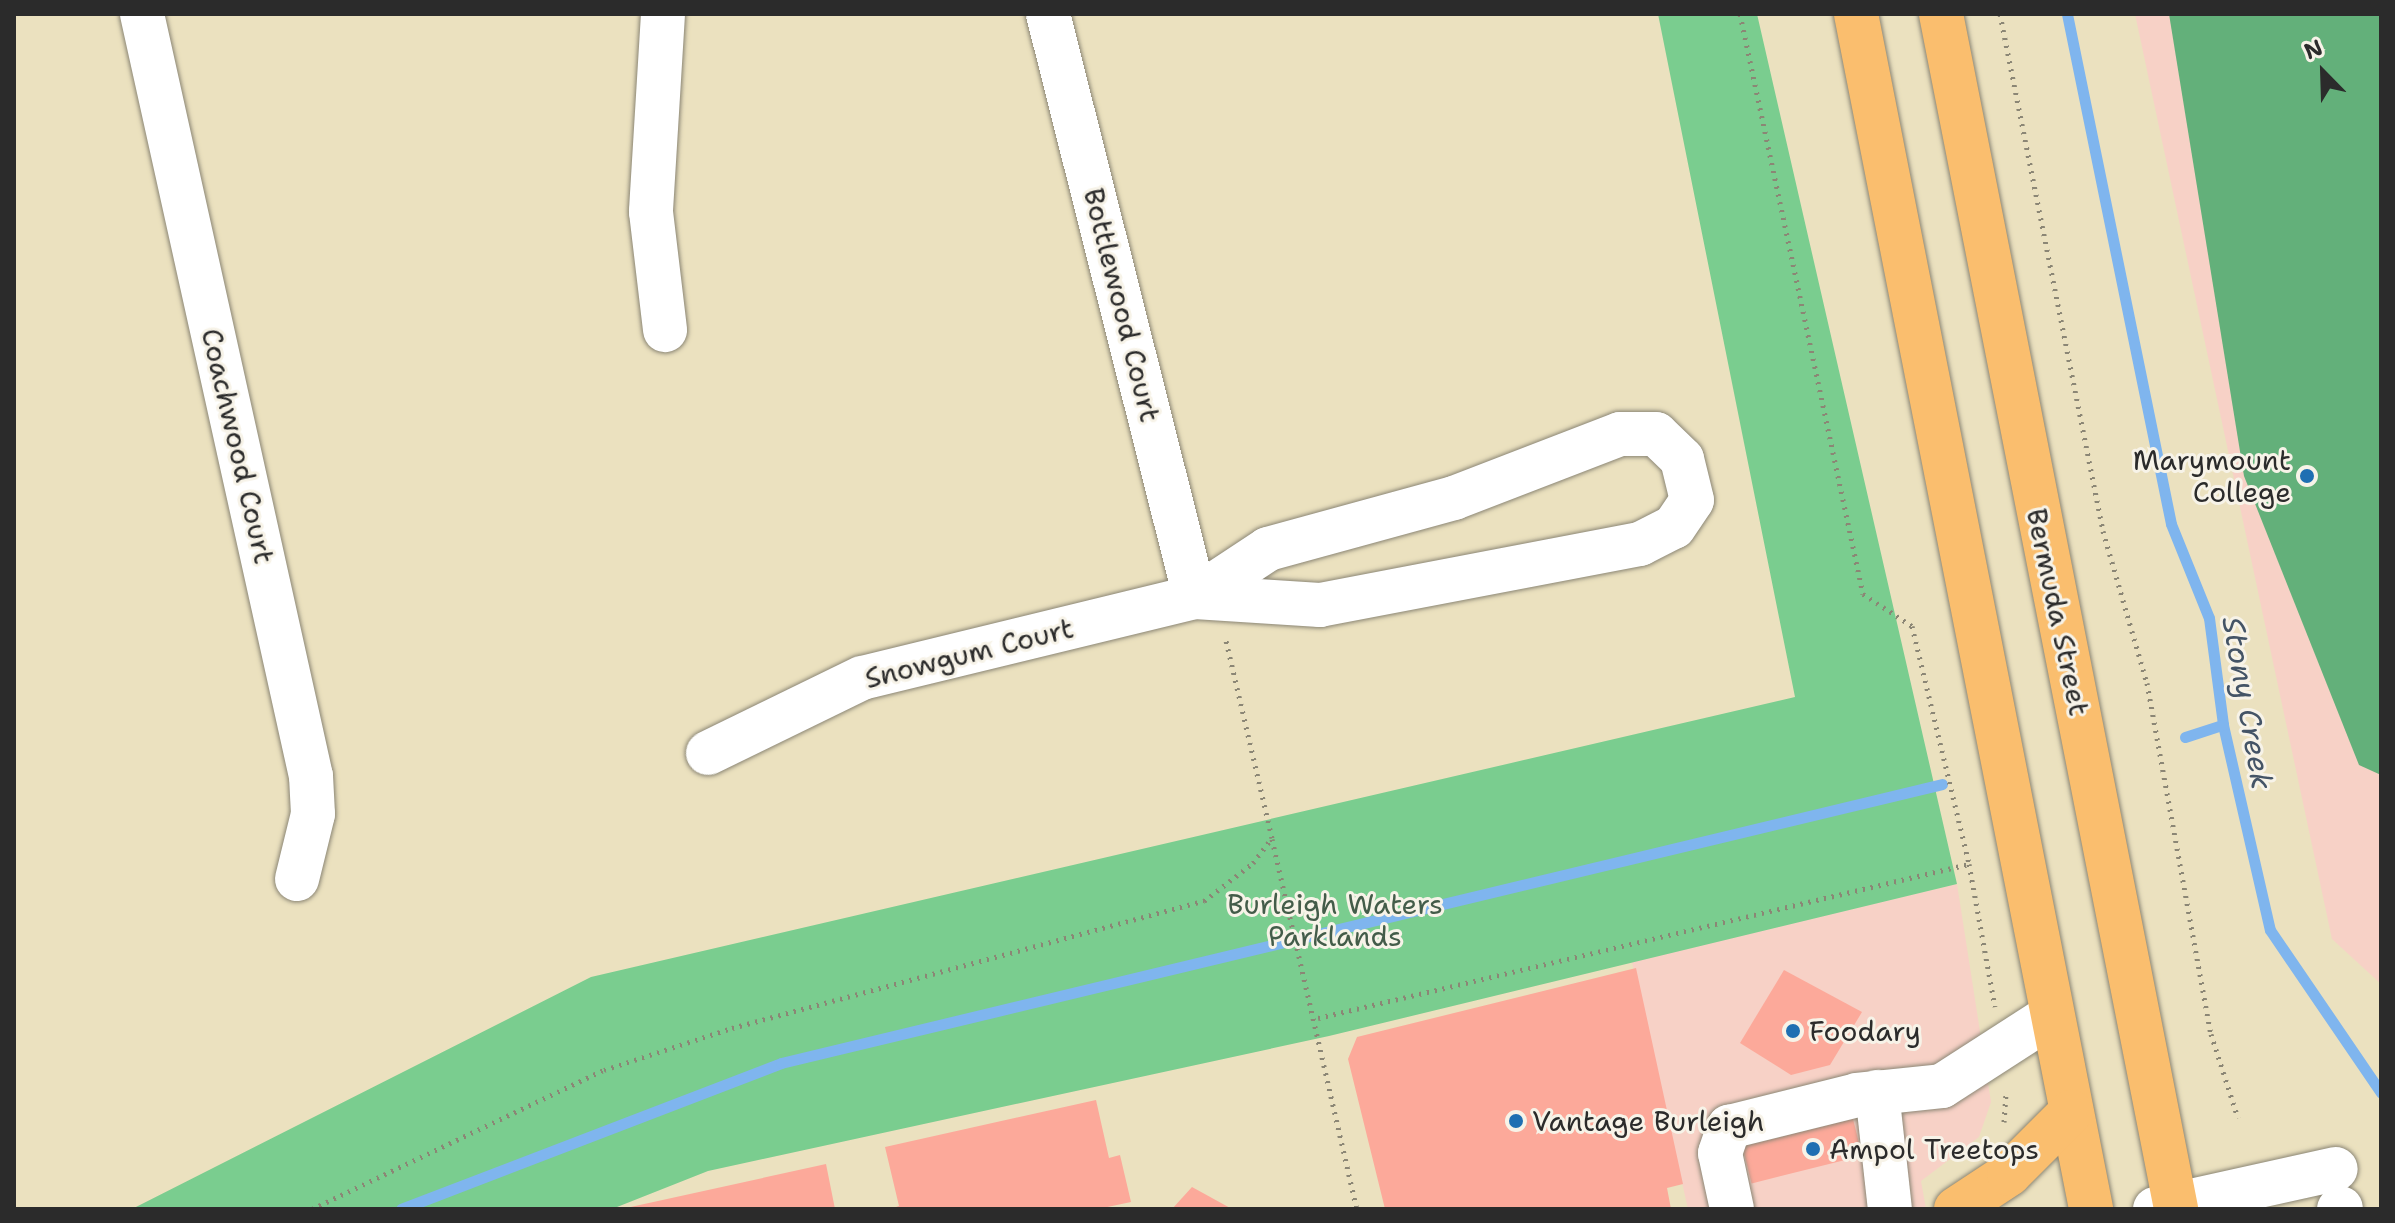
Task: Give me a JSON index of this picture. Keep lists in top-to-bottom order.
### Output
{
  "streets": {
    "main road": ["Bermuda Street"],
    "street": ["Bottlewood Court", "Coachwood Court", "Snowgum Court"]
  },
  "crossings": [
    ["Bottlewood Court", "Snowgum Court"]
  ],
  "water": ["Stony Creek"],
  "parks": ["Burleigh Waters Parklands"],
  "places": [
    "Marymount College",
    "Foodary",
    "Vantage Burleigh",
    "Ampol Treetops"
  ],
  "north": "top left"
}
